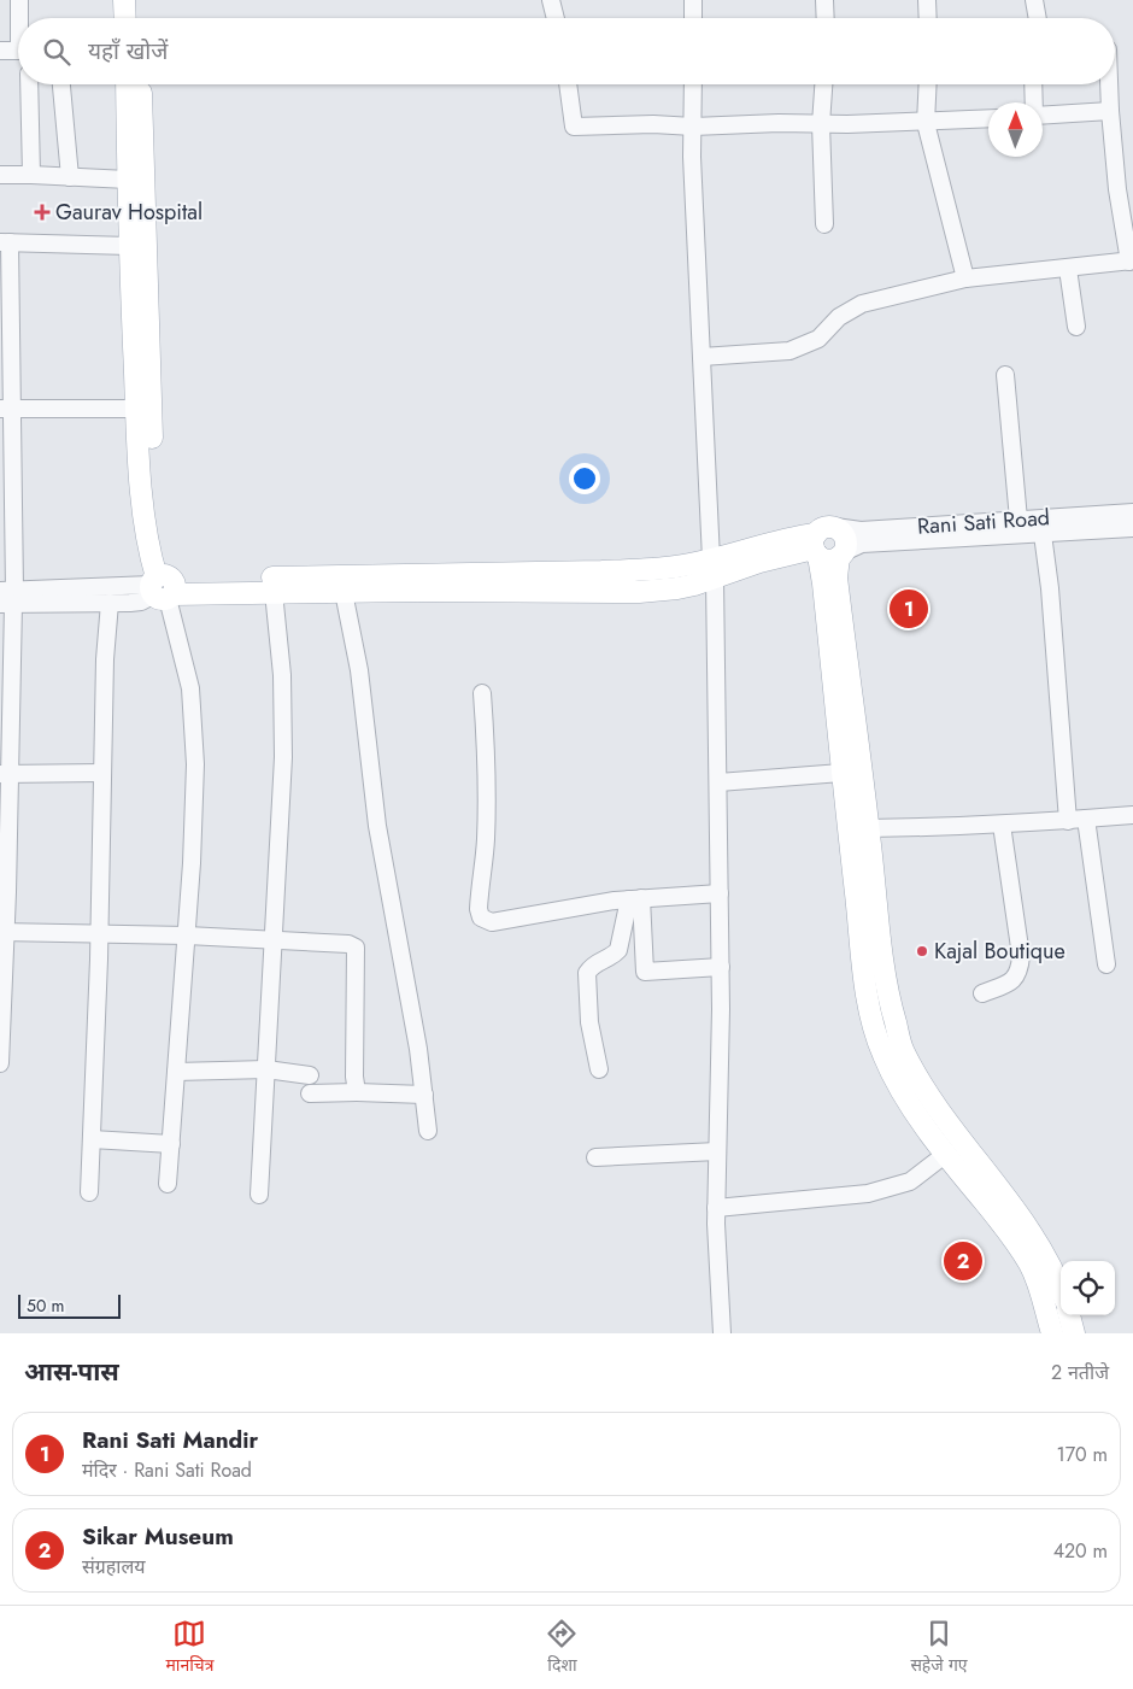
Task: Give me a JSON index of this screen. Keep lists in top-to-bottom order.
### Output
{
  "streets": {
    "street": ["Rani Sati Road"]
  },
  "places": {
    "health": ["Gaurav Hospital"],
    "other": ["Kajal Boutique"]
  },
  "scale_bar": "50 m",
  "north": "top",
  "page": {
    "search": "यहाँ खोजें",
    "pins": ["1", "2"],
    "scale": "50 m",
    "heading": ["आस-पास", "2 नतीजे"],
    "list": [
      {
        "mark": "1",
        "name": "Rani Sati Mandir",
        "note": "मंदिर · Rani Sati Road",
        "value": "170 m"
      },
      {
        "mark": "2",
        "name": "Sikar Museum",
        "note": "संग्रहालय",
        "value": "420 m"
      }
    ],
    "nav": ["मानचित्र", "दिशा", "सहेजे गए"]
  }
}
